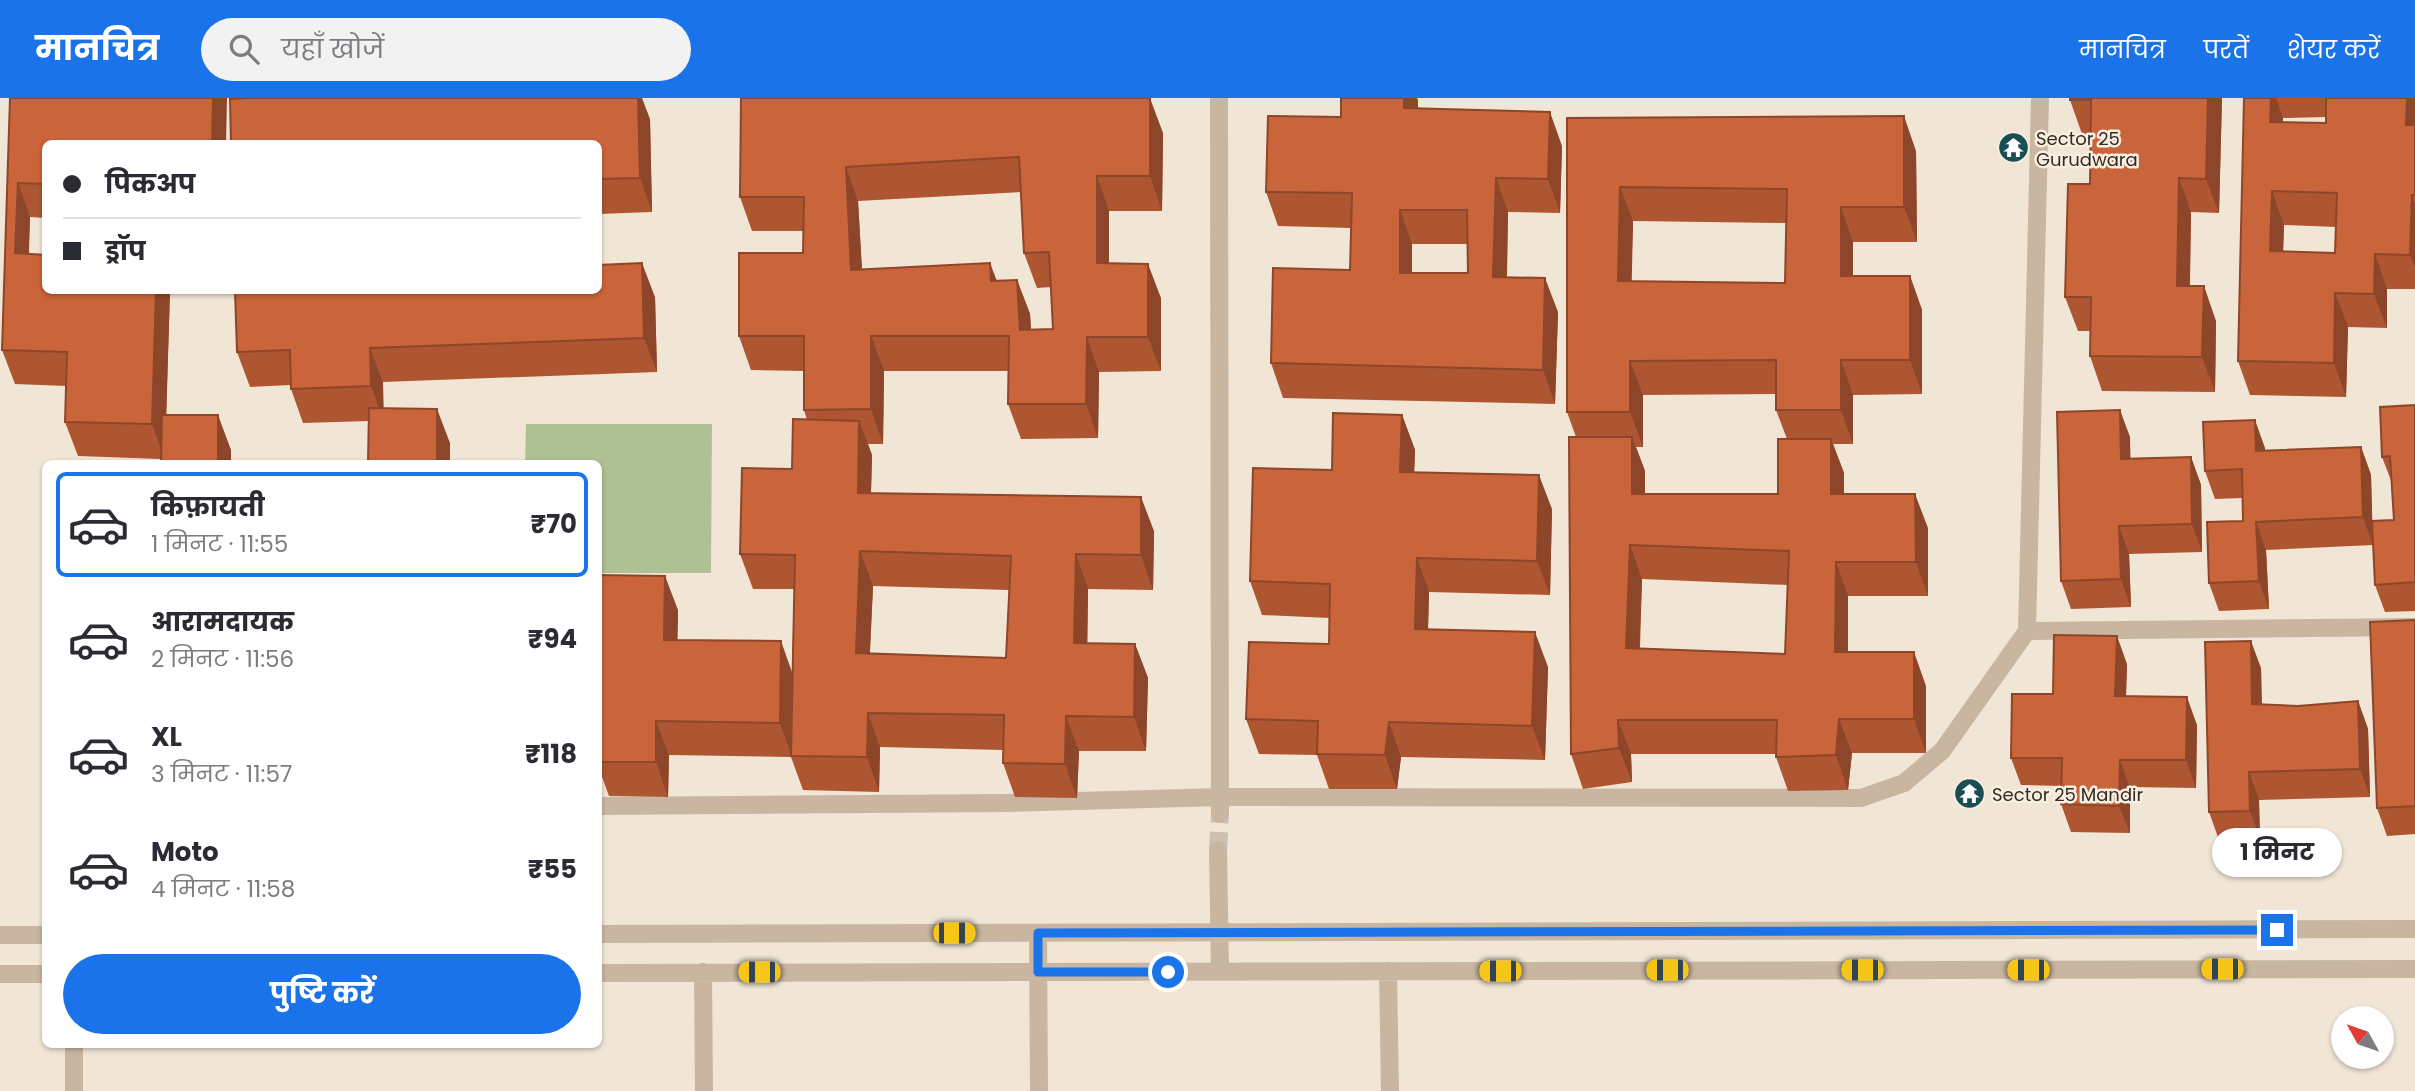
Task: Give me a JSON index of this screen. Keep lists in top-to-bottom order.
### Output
{
  "places": {
    "temple": ["Sector 25 Gurudwara", "Sector 25 Mandir"]
  },
  "north": "top left",
  "page": {
    "header": "मानचित्र",
    "search": "यहाँ खोजें",
    "nav": ["मानचित्र", "परतें", "शेयर करें"],
    "banner": ["पिकअप", "ड्रॉप"],
    "list": [
      {
        "name": "किफ़ायती",
        "note": "1 मिनट · 11:55",
        "value": "₹70"
      },
      {
        "name": "आरामदायक",
        "note": "2 मिनट · 11:56",
        "value": "₹94"
      },
      {
        "name": "XL",
        "note": "3 मिनट · 11:57",
        "value": "₹118"
      },
      {
        "name": "Moto",
        "note": "4 मिनट · 11:58",
        "value": "₹55"
      }
    ],
    "bubble": "1 मिनट",
    "buttons": "पुष्टि करें"
  }
}
